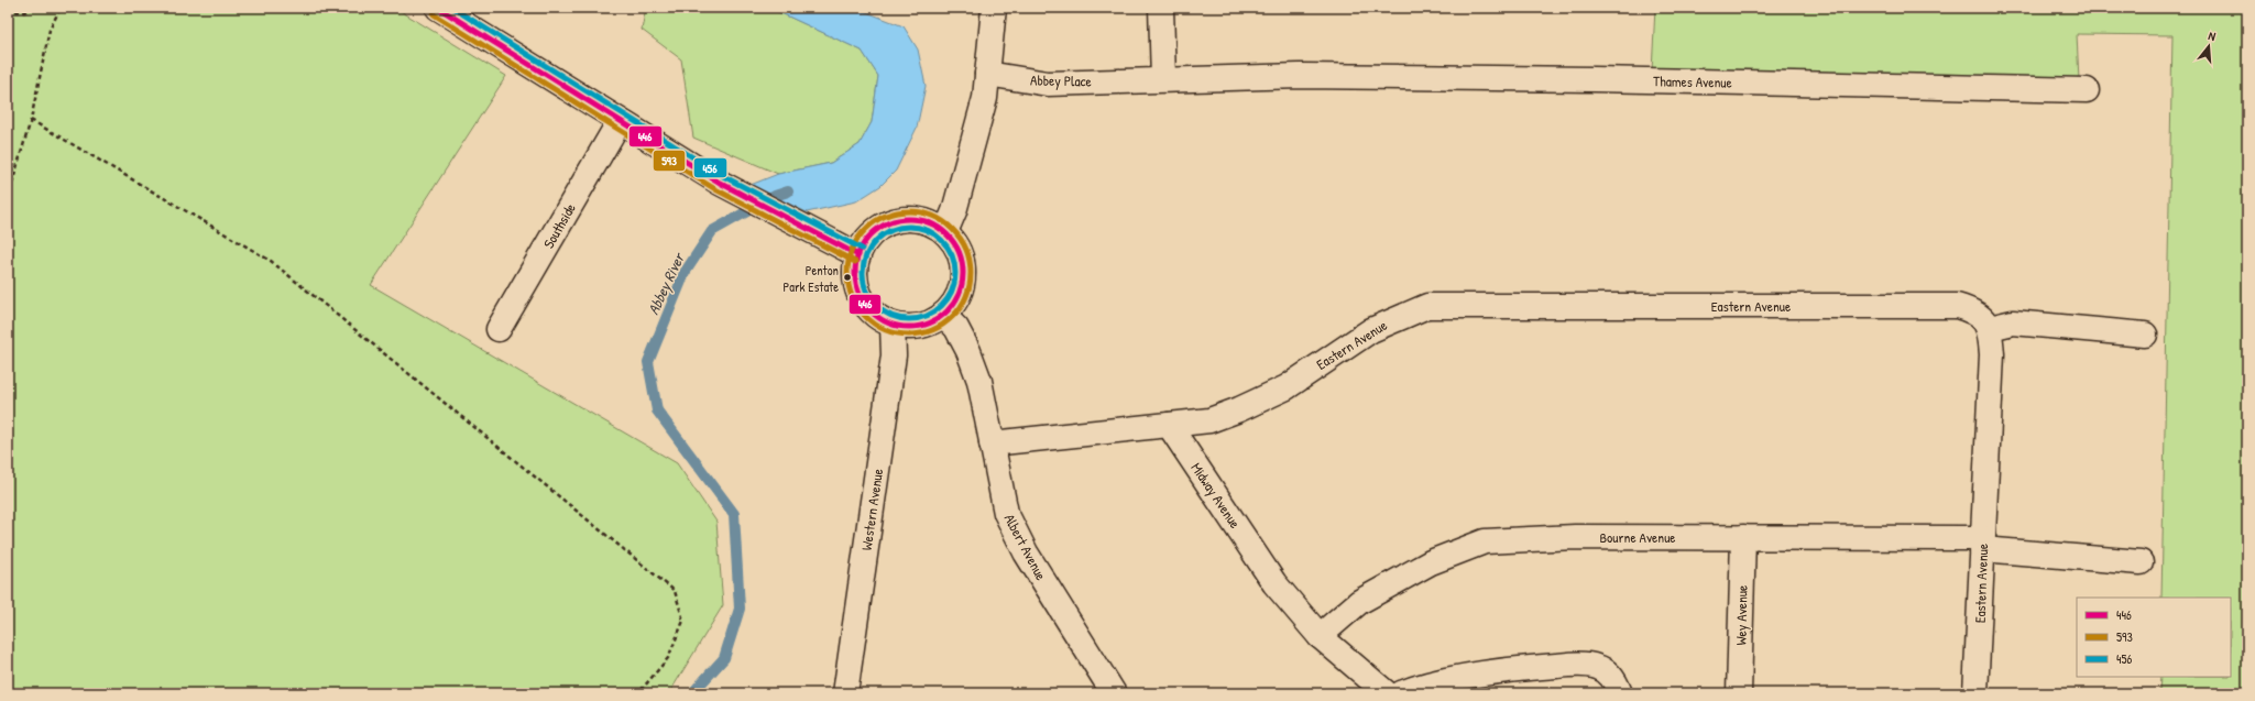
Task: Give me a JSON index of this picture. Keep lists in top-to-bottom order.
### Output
{
  "streets": {
    "street": [
      "Abbey Place",
      "Thames Avenue",
      "Southside",
      "Eastern Avenue",
      "Midway Avenue",
      "Western Avenue",
      "Bourne Avenue",
      "Albert Avenue",
      "Wey Avenue"
    ]
  },
  "crossings": [
    ["Abbey Place", "Thames Avenue"],
    ["Eastern Avenue", "Midway Avenue"],
    ["Eastern Avenue", "Bourne Avenue"],
    ["Midway Avenue", "Bourne Avenue"],
    ["Western Avenue", "Albert Avenue"],
    ["Bourne Avenue", "Wey Avenue"]
  ],
  "water": ["Abbey River"],
  "places": ["Penton Park Estate"],
  "lines": ["transit line 446", "transit line 456", "transit line 593"],
  "legend": ["446", "593", "456"],
  "north": "top"
}
